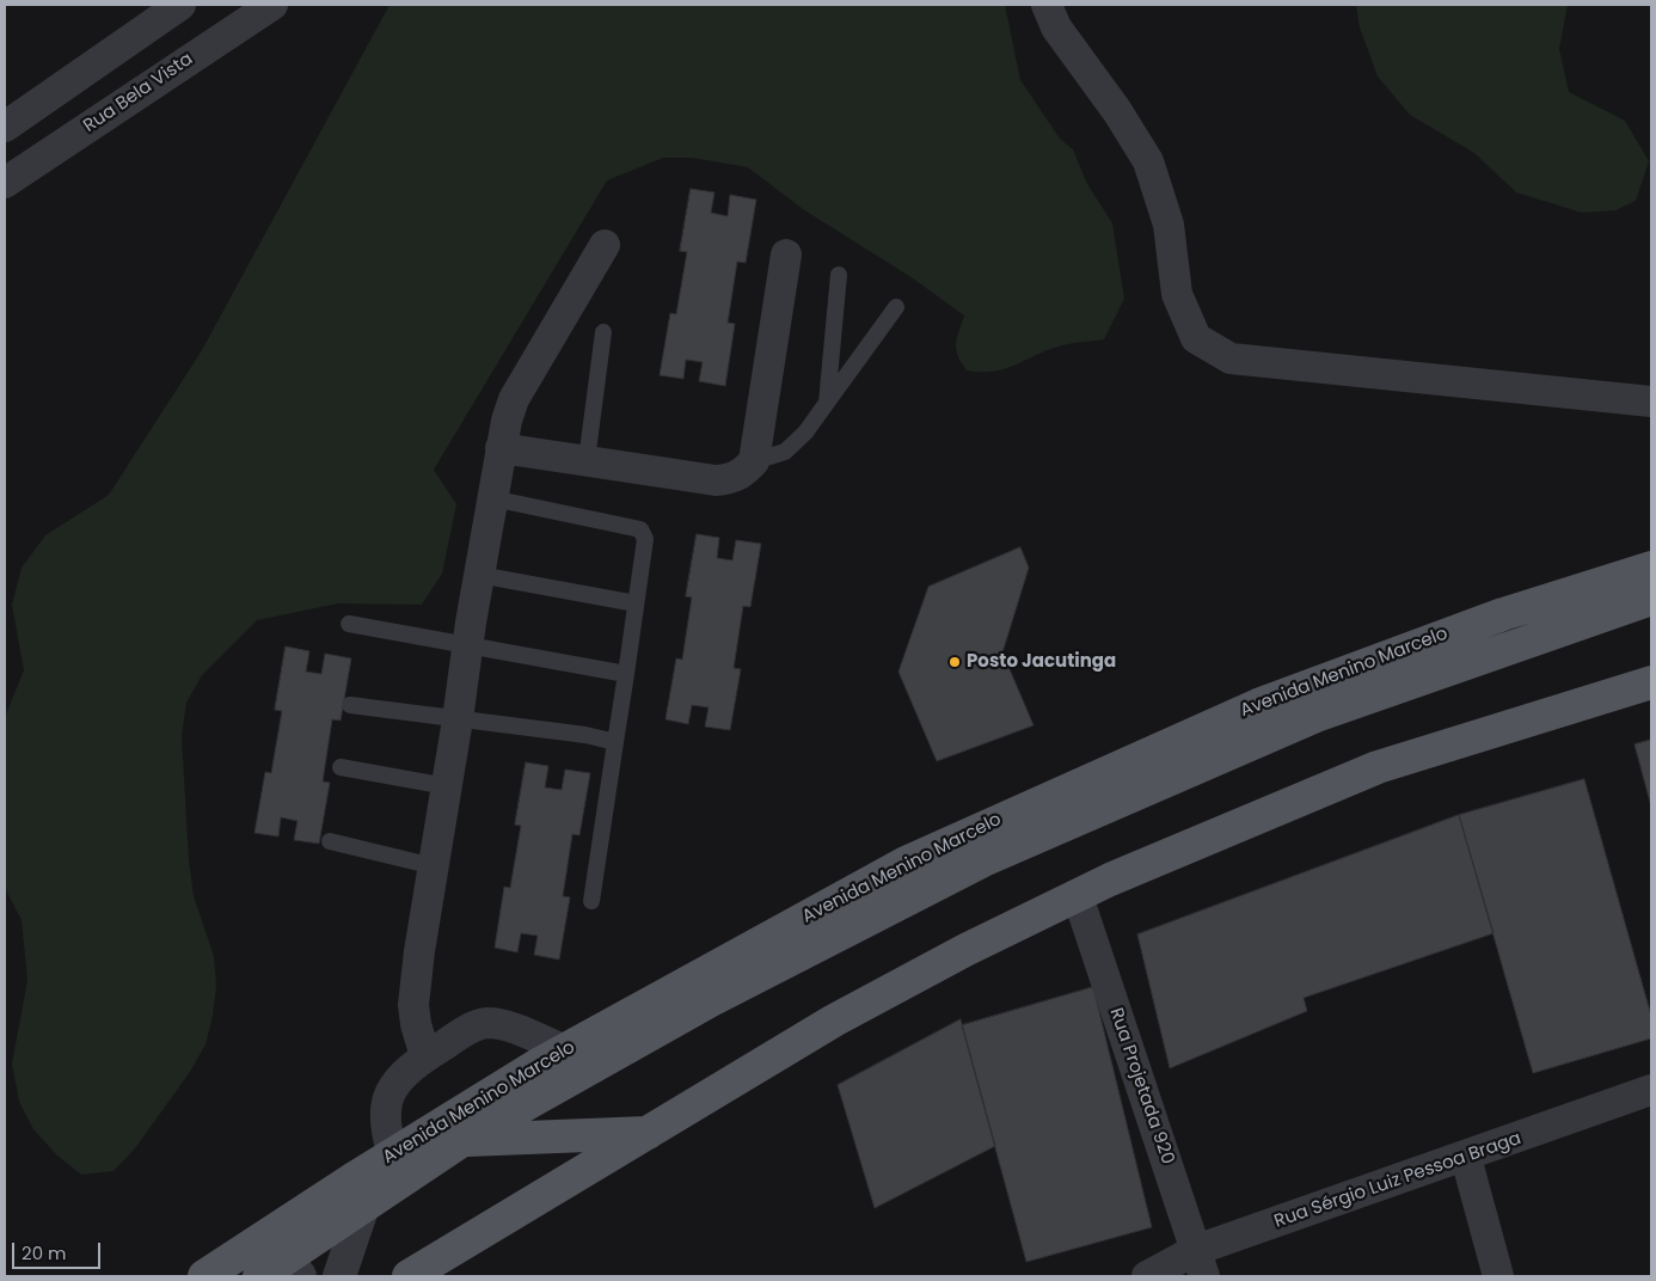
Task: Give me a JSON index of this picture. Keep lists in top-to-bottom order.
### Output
{
  "streets": {
    "main road": ["Avenida Menino Marcelo"],
    "street": ["Rua Bela Vista", "Rua Projetada 920", "Rua Sérgio Luiz Pessoa Braga"]
  },
  "crossings": [
    ["Rua Projetada 920", "Rua Sérgio Luiz Pessoa Braga"]
  ],
  "places": ["Posto Jacutinga"],
  "scale_bar": "20 m"
}
